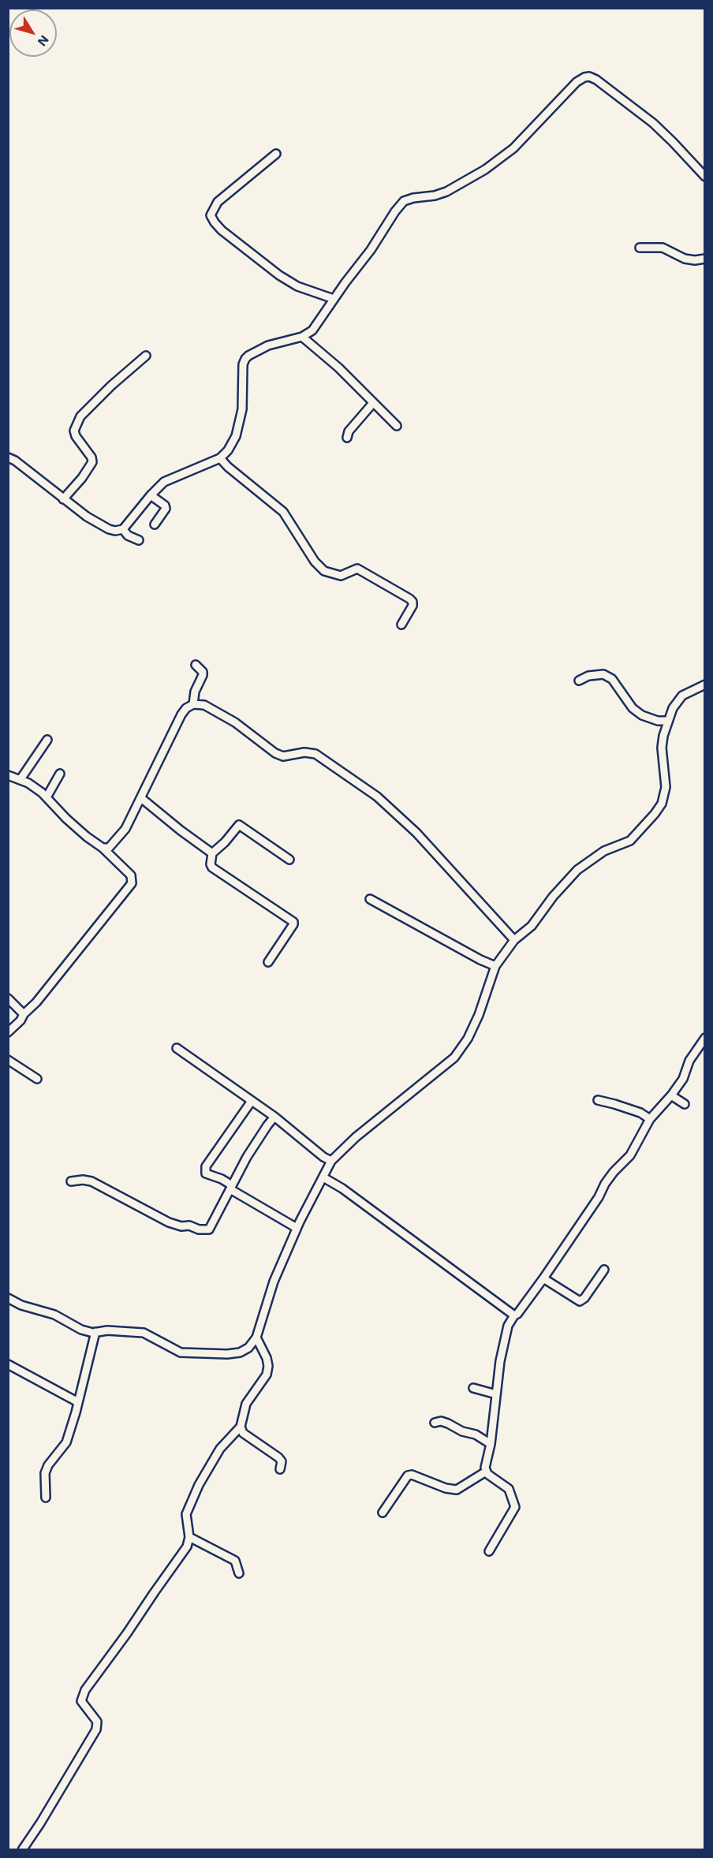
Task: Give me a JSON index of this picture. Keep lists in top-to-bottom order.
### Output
{
  "north": "bottom right"
}
